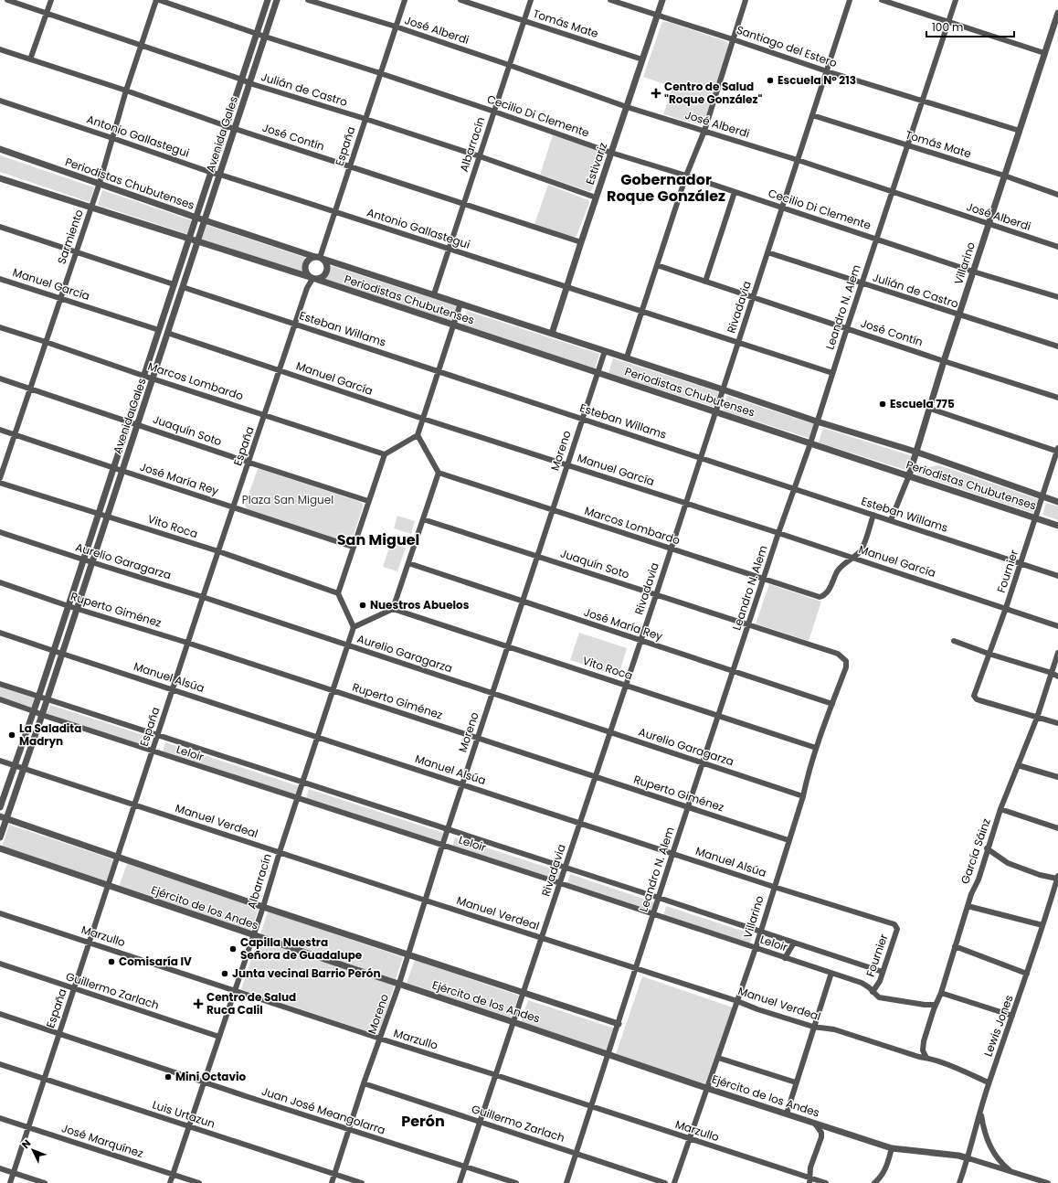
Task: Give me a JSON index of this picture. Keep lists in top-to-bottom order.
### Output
{
  "streets": {
    "street": [
      "Tomás Mate",
      "José Alberdi",
      "Santiago del Estero",
      "Julián de Castro",
      "Cecilio Di Clemente",
      "Avenida Gales",
      "Antonio Gallastegui",
      "José Contín",
      "Albarracín",
      "España",
      "Estivariz",
      "Periodistas Chubutenses",
      "Sarmiento",
      "Villarino",
      "Manuel García",
      "Rivadavia",
      "Leandro N. Alem",
      "Esteban Willams",
      "Marcos Lombardo",
      "Juaquín Soto",
      "Moreno",
      "José María Rey",
      "Vito Roca",
      "Aurelio Garagarza",
      "Fournier",
      "Ruperto Giménez",
      "Manuel Alsúa",
      "Leloir",
      "Manuel Verdeal",
      "García Sáinz",
      "Ejército de los Andes",
      "Marzullo",
      "Guillermo Zarlach",
      "Lewis Jones",
      "Juan José Meangolarra",
      "Luis Urtazun",
      "José Marquínez"
    ]
  },
  "crossings": [
    ["Tomás Mate", "Albarracín"],
    ["Tomás Mate", "Estivariz"],
    ["Tomás Mate", "Villarino"],
    ["Tomás Mate", "Rivadavia"],
    ["Tomás Mate", "Leandro N. Alem"],
    ["José Alberdi", "Albarracín"],
    ["José Alberdi", "España"],
    ["José Alberdi", "Estivariz"],
    ["José Alberdi", "Villarino"],
    ["José Alberdi", "Rivadavia"],
    ["José Alberdi", "Leandro N. Alem"],
    ["Santiago del Estero", "Estivariz"],
    ["Santiago del Estero", "Villarino"],
    ["Santiago del Estero", "Rivadavia"],
    ["Santiago del Estero", "Leandro N. Alem"],
    ["Julián de Castro", "Avenida Gales"],
    ["Julián de Castro", "Albarracín"],
    ["Julián de Castro", "España"],
    ["Julián de Castro", "Estivariz"],
    ["Julián de Castro", "Sarmiento"],
    ["Julián de Castro", "Villarino"],
    ["Julián de Castro", "Rivadavia"],
    ["Julián de Castro", "Leandro N. Alem"],
    ["Cecilio Di Clemente", "Avenida Gales"],
    ["Cecilio Di Clemente", "Albarracín"],
    ["Cecilio Di Clemente", "España"],
    ["Cecilio Di Clemente", "Estivariz"],
    ["Cecilio Di Clemente", "Sarmiento"],
    ["Cecilio Di Clemente", "Villarino"],
    ["Cecilio Di Clemente", "Rivadavia"],
    ["Cecilio Di Clemente", "Leandro N. Alem"],
    ["Avenida Gales", "Antonio Gallastegui"],
    ["Avenida Gales", "José Contín"],
    ["Avenida Gales", "Periodistas Chubutenses"],
    ["Avenida Gales", "Manuel García"],
    ["Avenida Gales", "Esteban Willams"],
    ["Avenida Gales", "Marcos Lombardo"],
    ["Avenida Gales", "Juaquín Soto"],
    ["Avenida Gales", "José María Rey"],
    ["Avenida Gales", "Vito Roca"],
    ["Avenida Gales", "Aurelio Garagarza"],
    ["Avenida Gales", "Ruperto Giménez"],
    ["Avenida Gales", "Manuel Alsúa"],
    ["Avenida Gales", "Leloir"],
    ["Avenida Gales", "Manuel Verdeal"],
    ["Avenida Gales", "Ejército de los Andes"],
    ["Antonio Gallastegui", "Albarracín"],
    ["Antonio Gallastegui", "España"],
    ["Antonio Gallastegui", "Estivariz"],
    ["Antonio Gallastegui", "Sarmiento"],
    ["Antonio Gallastegui", "Rivadavia"],
    ["Antonio Gallastegui", "Leandro N. Alem"],
    ["José Contín", "Albarracín"],
    ["José Contín", "España"],
    ["José Contín", "Estivariz"],
    ["José Contín", "Sarmiento"],
    ["José Contín", "Villarino"],
    ["José Contín", "Rivadavia"],
    ["José Contín", "Leandro N. Alem"],
    ["Albarracín", "Periodistas Chubutenses"],
    ["Albarracín", "Aurelio Garagarza"],
    ["Albarracín", "Ruperto Giménez"],
    ["Albarracín", "Manuel Alsúa"],
    ["Albarracín", "Leloir"],
    ["Albarracín", "Manuel Verdeal"],
    ["Albarracín", "Ejército de los Andes"],
    ["Albarracín", "Marzullo"],
    ["Albarracín", "Guillermo Zarlach"],
    ["Albarracín", "Juan José Meangolarra"],
    ["Albarracín", "Luis Urtazun"],
    ["Albarracín", "José Marquínez"],
    ["España", "Periodistas Chubutenses"],
    ["España", "Manuel García"],
    ["España", "Esteban Willams"],
    ["España", "Marcos Lombardo"],
    ["España", "Juaquín Soto"],
    ["España", "José María Rey"],
    ["España", "Vito Roca"],
    ["España", "Aurelio Garagarza"],
    ["España", "Ruperto Giménez"],
    ["España", "Manuel Alsúa"],
    ["España", "Leloir"],
    ["España", "Manuel Verdeal"],
    ["España", "Ejército de los Andes"],
    ["España", "Marzullo"],
    ["España", "Guillermo Zarlach"],
    ["España", "Juan José Meangolarra"],
    ["España", "Luis Urtazun"],
    ["España", "José Marquínez"],
    ["Estivariz", "Periodistas Chubutenses"],
    ["Periodistas Chubutenses", "Sarmiento"],
    ["Periodistas Chubutenses", "Villarino"],
    ["Periodistas Chubutenses", "Rivadavia"],
    ["Periodistas Chubutenses", "Leandro N. Alem"],
    ["Periodistas Chubutenses", "Moreno"],
    ["Periodistas Chubutenses", "Fournier"],
    ["Sarmiento", "Manuel García"],
    ["Sarmiento", "Marcos Lombardo"],
    ["Sarmiento", "Juaquín Soto"],
    ["Sarmiento", "José María Rey"],
    ["Villarino", "Esteban Willams"],
    ["Villarino", "Juaquín Soto"],
    ["Villarino", "José María Rey"],
    ["Villarino", "Vito Roca"],
    ["Villarino", "Aurelio Garagarza"],
    ["Villarino", "Ruperto Giménez"],
    ["Villarino", "Manuel Alsúa"],
    ["Villarino", "Leloir"],
    ["Villarino", "Manuel Verdeal"],
    ["Villarino", "Ejército de los Andes"],
    ["Villarino", "Marzullo"],
    ["Manuel García", "Rivadavia"],
    ["Manuel García", "Leandro N. Alem"],
    ["Manuel García", "Marcos Lombardo"],
    ["Manuel García", "Moreno"],
    ["Manuel García", "Fournier"],
    ["Rivadavia", "Esteban Willams"],
    ["Rivadavia", "Marcos Lombardo"],
    ["Rivadavia", "Juaquín Soto"],
    ["Rivadavia", "José María Rey"],
    ["Rivadavia", "Vito Roca"],
    ["Rivadavia", "Aurelio Garagarza"],
    ["Rivadavia", "Ruperto Giménez"],
    ["Rivadavia", "Manuel Alsúa"],
    ["Rivadavia", "Leloir"],
    ["Rivadavia", "Manuel Verdeal"],
    ["Rivadavia", "Ejército de los Andes"],
    ["Rivadavia", "Marzullo"],
    ["Rivadavia", "Guillermo Zarlach"],
    ["Rivadavia", "Juan José Meangolarra"],
    ["Leandro N. Alem", "Esteban Willams"],
    ["Leandro N. Alem", "Marcos Lombardo"],
    ["Leandro N. Alem", "Juaquín Soto"],
    ["Leandro N. Alem", "José María Rey"],
    ["Leandro N. Alem", "Vito Roca"],
    ["Leandro N. Alem", "Aurelio Garagarza"],
    ["Leandro N. Alem", "Ruperto Giménez"],
    ["Leandro N. Alem", "Manuel Alsúa"],
    ["Leandro N. Alem", "Leloir"],
    ["Leandro N. Alem", "Manuel Verdeal"],
    ["Leandro N. Alem", "Ejército de los Andes"],
    ["Leandro N. Alem", "Marzullo"],
    ["Leandro N. Alem", "Guillermo Zarlach"],
    ["Esteban Willams", "Moreno"],
    ["Esteban Willams", "Fournier"],
    ["Marcos Lombardo", "Moreno"],
    ["Juaquín Soto", "Moreno"],
    ["Moreno", "José María Rey"],
    ["Moreno", "Vito Roca"],
    ["Moreno", "Aurelio Garagarza"],
    ["Moreno", "Ruperto Giménez"],
    ["Moreno", "Manuel Alsúa"],
    ["Moreno", "Leloir"],
    ["Moreno", "Manuel Verdeal"],
    ["Moreno", "Ejército de los Andes"],
    ["Moreno", "Marzullo"],
    ["Moreno", "Guillermo Zarlach"],
    ["Moreno", "Juan José Meangolarra"],
    ["Moreno", "Luis Urtazun"],
    ["Fournier", "Manuel Alsúa"],
    ["Fournier", "Leloir"],
    ["Fournier", "García Sáinz"],
    ["Leloir", "García Sáinz"],
    ["Manuel Verdeal", "García Sáinz"],
    ["Manuel Verdeal", "Lewis Jones"],
    ["Ejército de los Andes", "Lewis Jones"]
  ],
  "districts": ["Gobernador Roque González", "San Miguel", "Perón"],
  "parks": ["Plaza San Miguel"],
  "places": {
    "other": [
      "Escuela N° 213",
      "Escuela 775",
      "Nuestros Abuelos",
      "La Saladita Madryn",
      "Capilla Nuestra Señora de Guadalupe",
      "Comisaría IV",
      "Junta vecinal Barrio Perón",
      "Mini Octavio"
    ],
    "health": ["Centro de Salud \"Roque González\"", "Centro de Salud Ruca Calil"]
  },
  "scale_bar": "100 m",
  "north": "top left"
}
